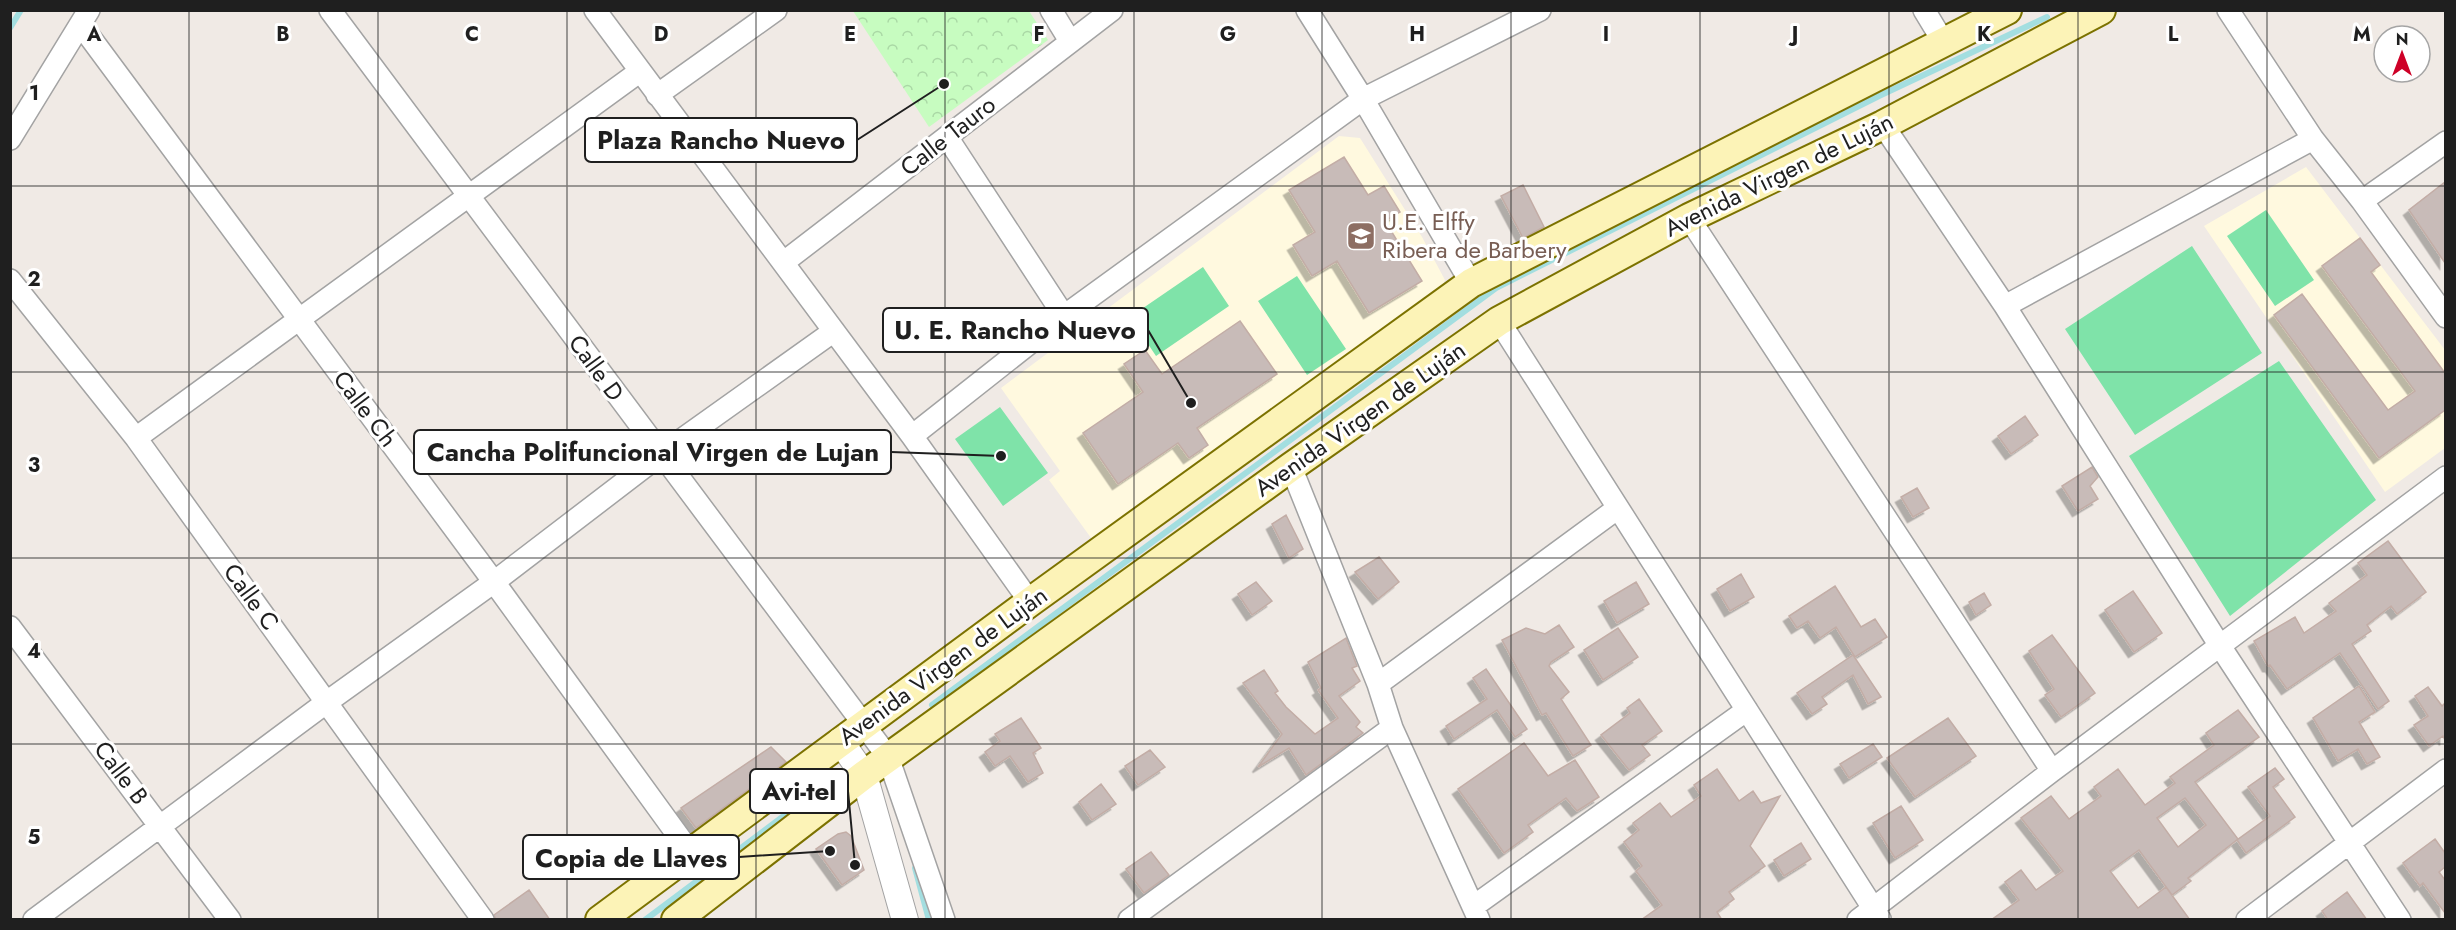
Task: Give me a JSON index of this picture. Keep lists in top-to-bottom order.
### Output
{
  "streets": {
    "main road": ["Avenida Virgen de Luján"],
    "street": [
      "Calle Tauro",
      "Calle D",
      "Calle Ch",
      "Calle C",
      "Calle B"
    ]
  },
  "crossings": [
    ["Avenida Virgen de Luján", "Calle D"],
    ["Avenida Virgen de Luján", "Calle Ch"]
  ],
  "places": {
    "other": [
      "Plaza Rancho Nuevo",
      "U. E. Rancho Nuevo",
      "Cancha Polifuncional Virgen de Lujan",
      "Copia de Llaves",
      "Avi-tel"
    ],
    "school or university": ["U.E. Elffy Ribera de Barbery"]
  },
  "north": "top",
  "grid": {
    "columns": [
      "A",
      "B",
      "C",
      "D",
      "E",
      "F",
      "G",
      "H",
      "I",
      "J",
      "K",
      "L",
      "M"
    ],
    "rows": [
      "1",
      "2",
      "3",
      "4",
      "5"
    ]
  }
}
